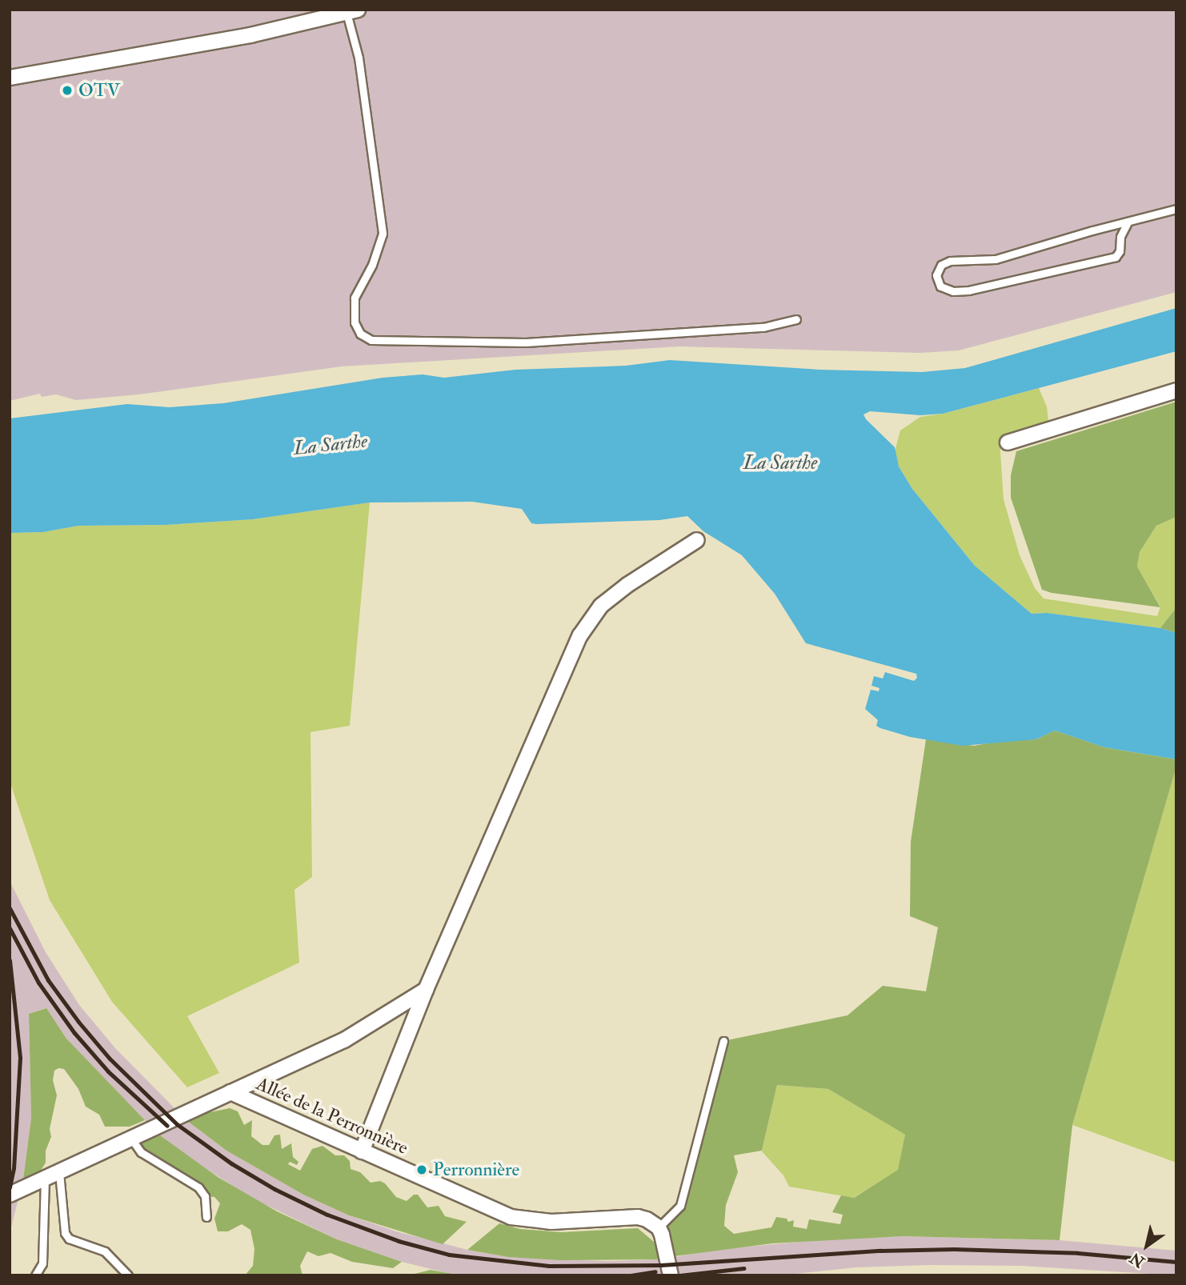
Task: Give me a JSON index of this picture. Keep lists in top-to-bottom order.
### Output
{
  "streets": {
    "street": ["Allée de la Perronnière"]
  },
  "water": ["La Sarthe"],
  "places": ["OTV", "Perronnière"],
  "north": "bottom left"
}
